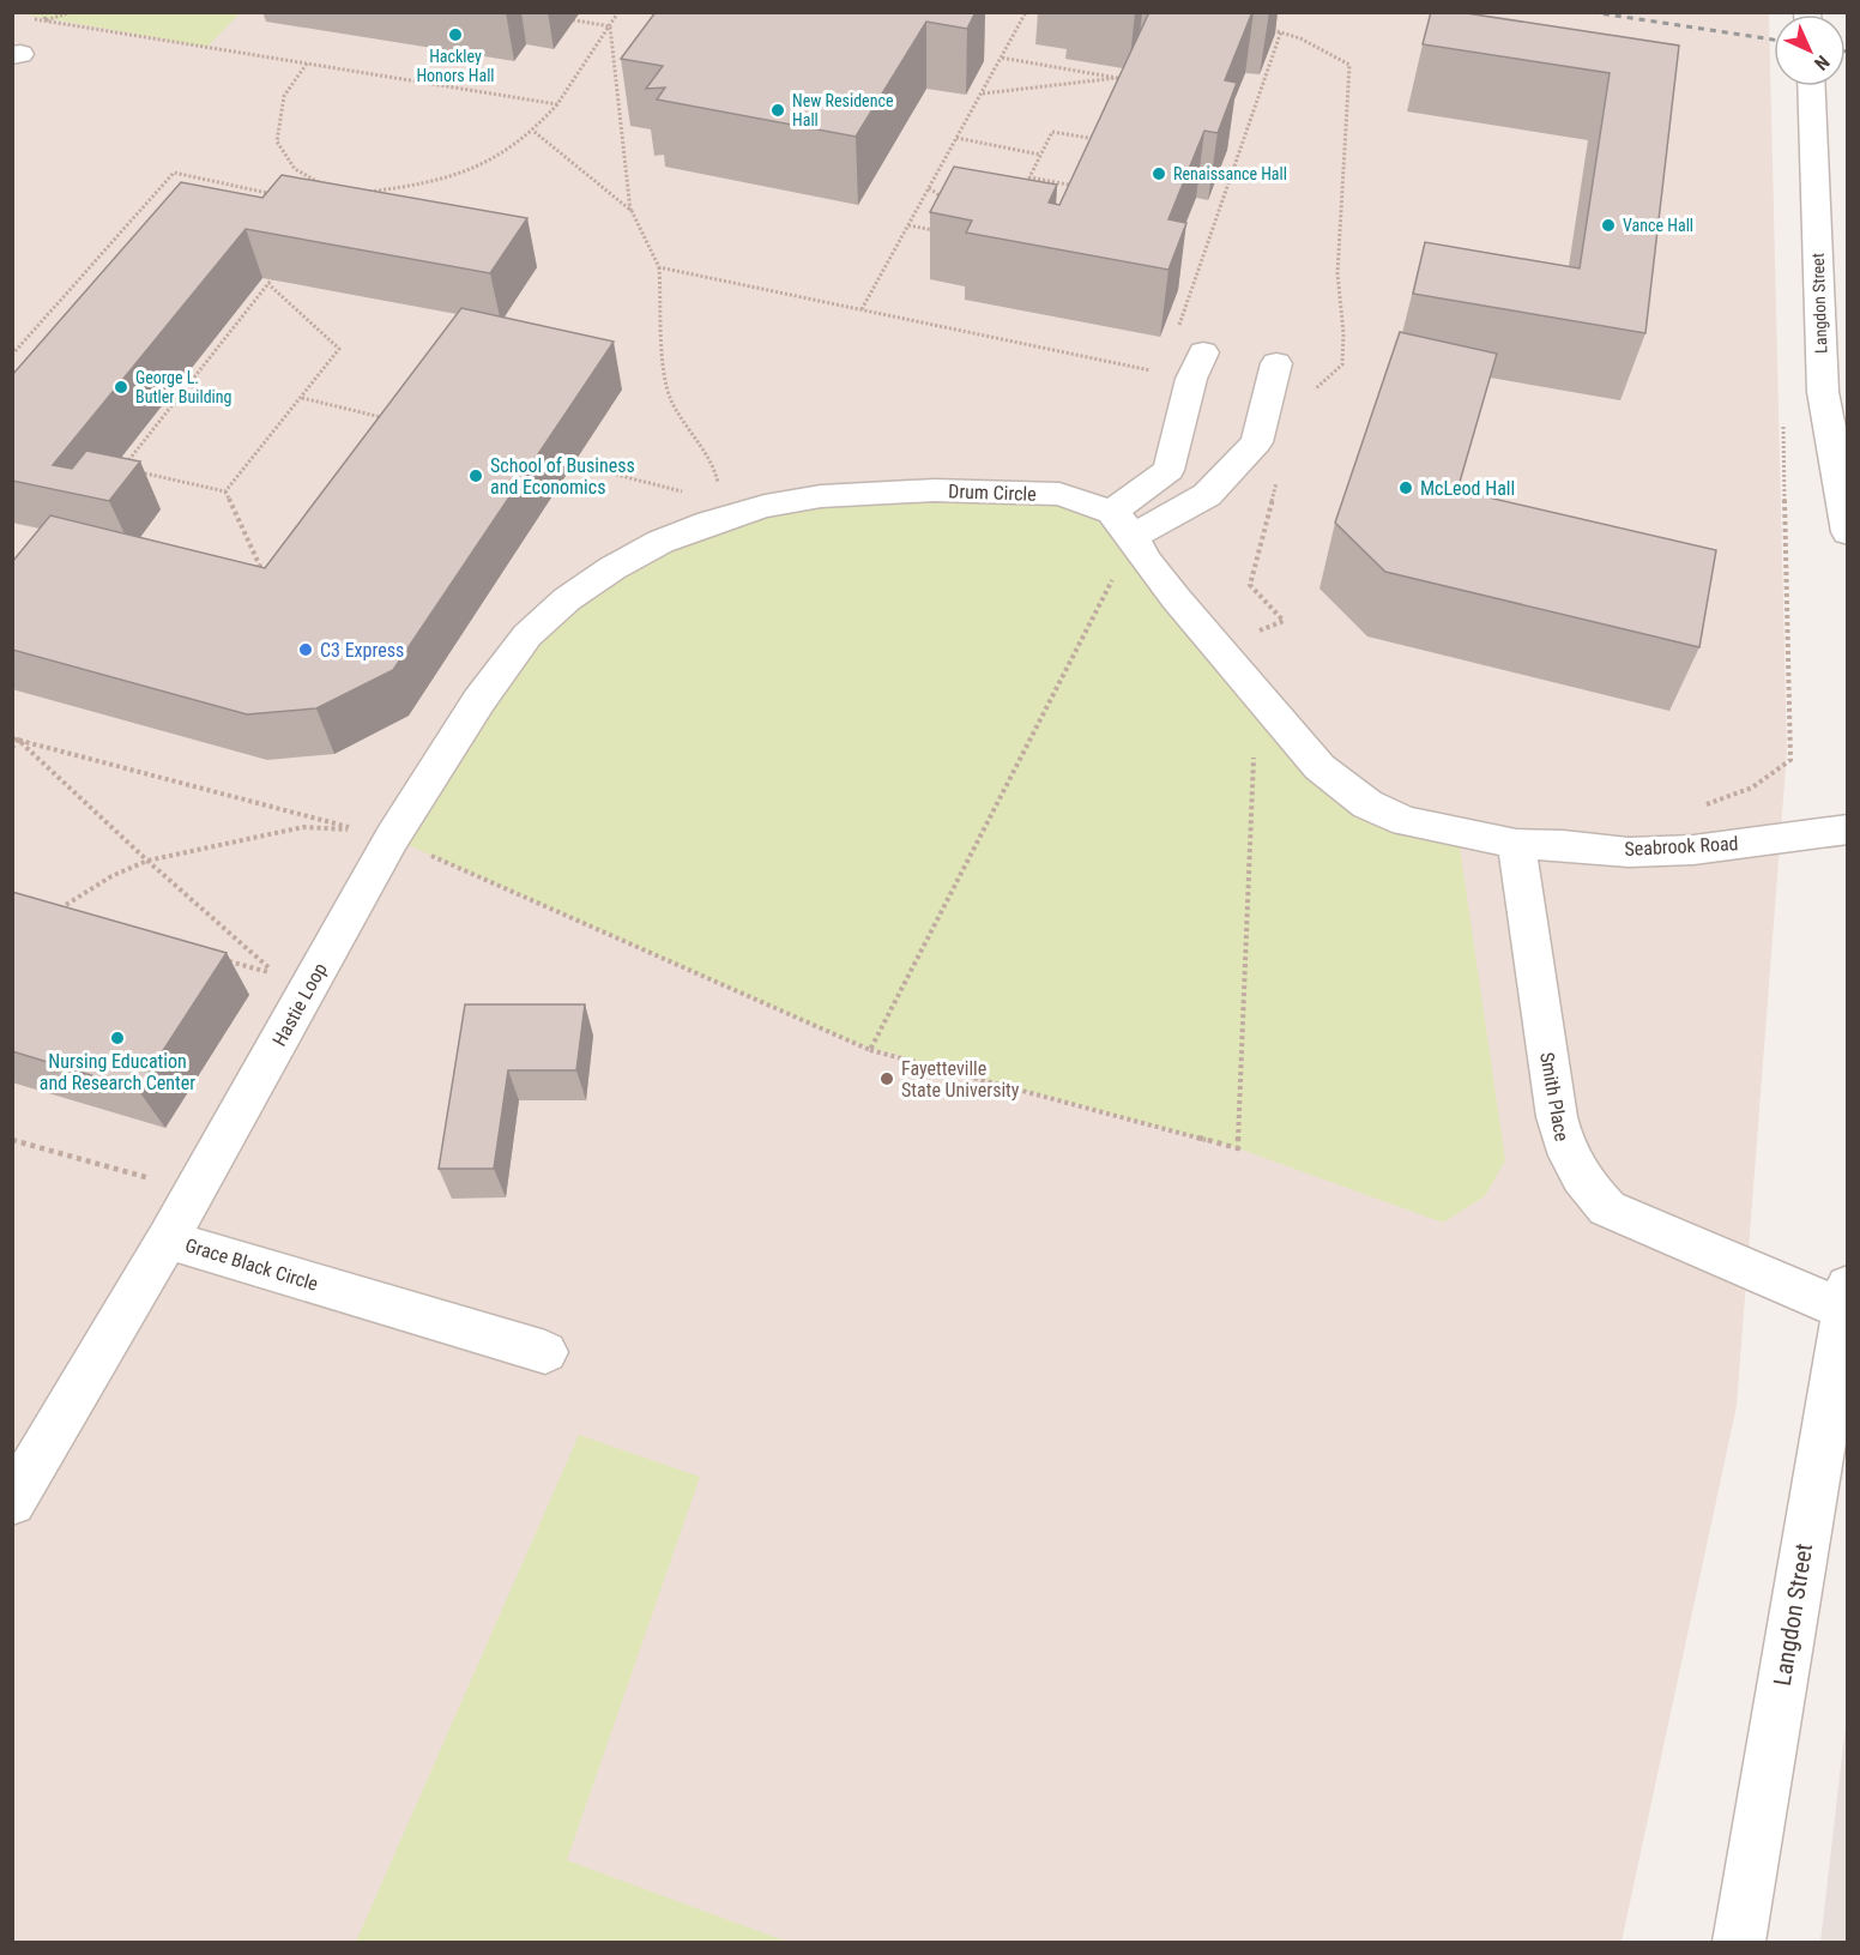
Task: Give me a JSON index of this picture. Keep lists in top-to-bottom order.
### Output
{
  "streets": {
    "street": [
      "Langdon Street",
      "Drum Circle",
      "Seabrook Road",
      "Hastie Loop",
      "Smith Place",
      "Grace Black Circle"
    ]
  },
  "crossings": [
    ["Langdon Street", "Smith Place"],
    ["Drum Circle", "Hastie Loop"],
    ["Seabrook Road", "Smith Place"],
    ["Hastie Loop", "Grace Black Circle"]
  ],
  "places": [
    "Hackley Honors Hall",
    "New Residence Hall",
    "Renaissance Hall",
    "Vance Hall",
    "George L. Butler Building",
    "School of Business and Economics",
    "McLeod Hall",
    "C3 Express",
    "Nursing Education and Research Center",
    "Fayetteville State University"
  ],
  "north": "bottom right"
}
